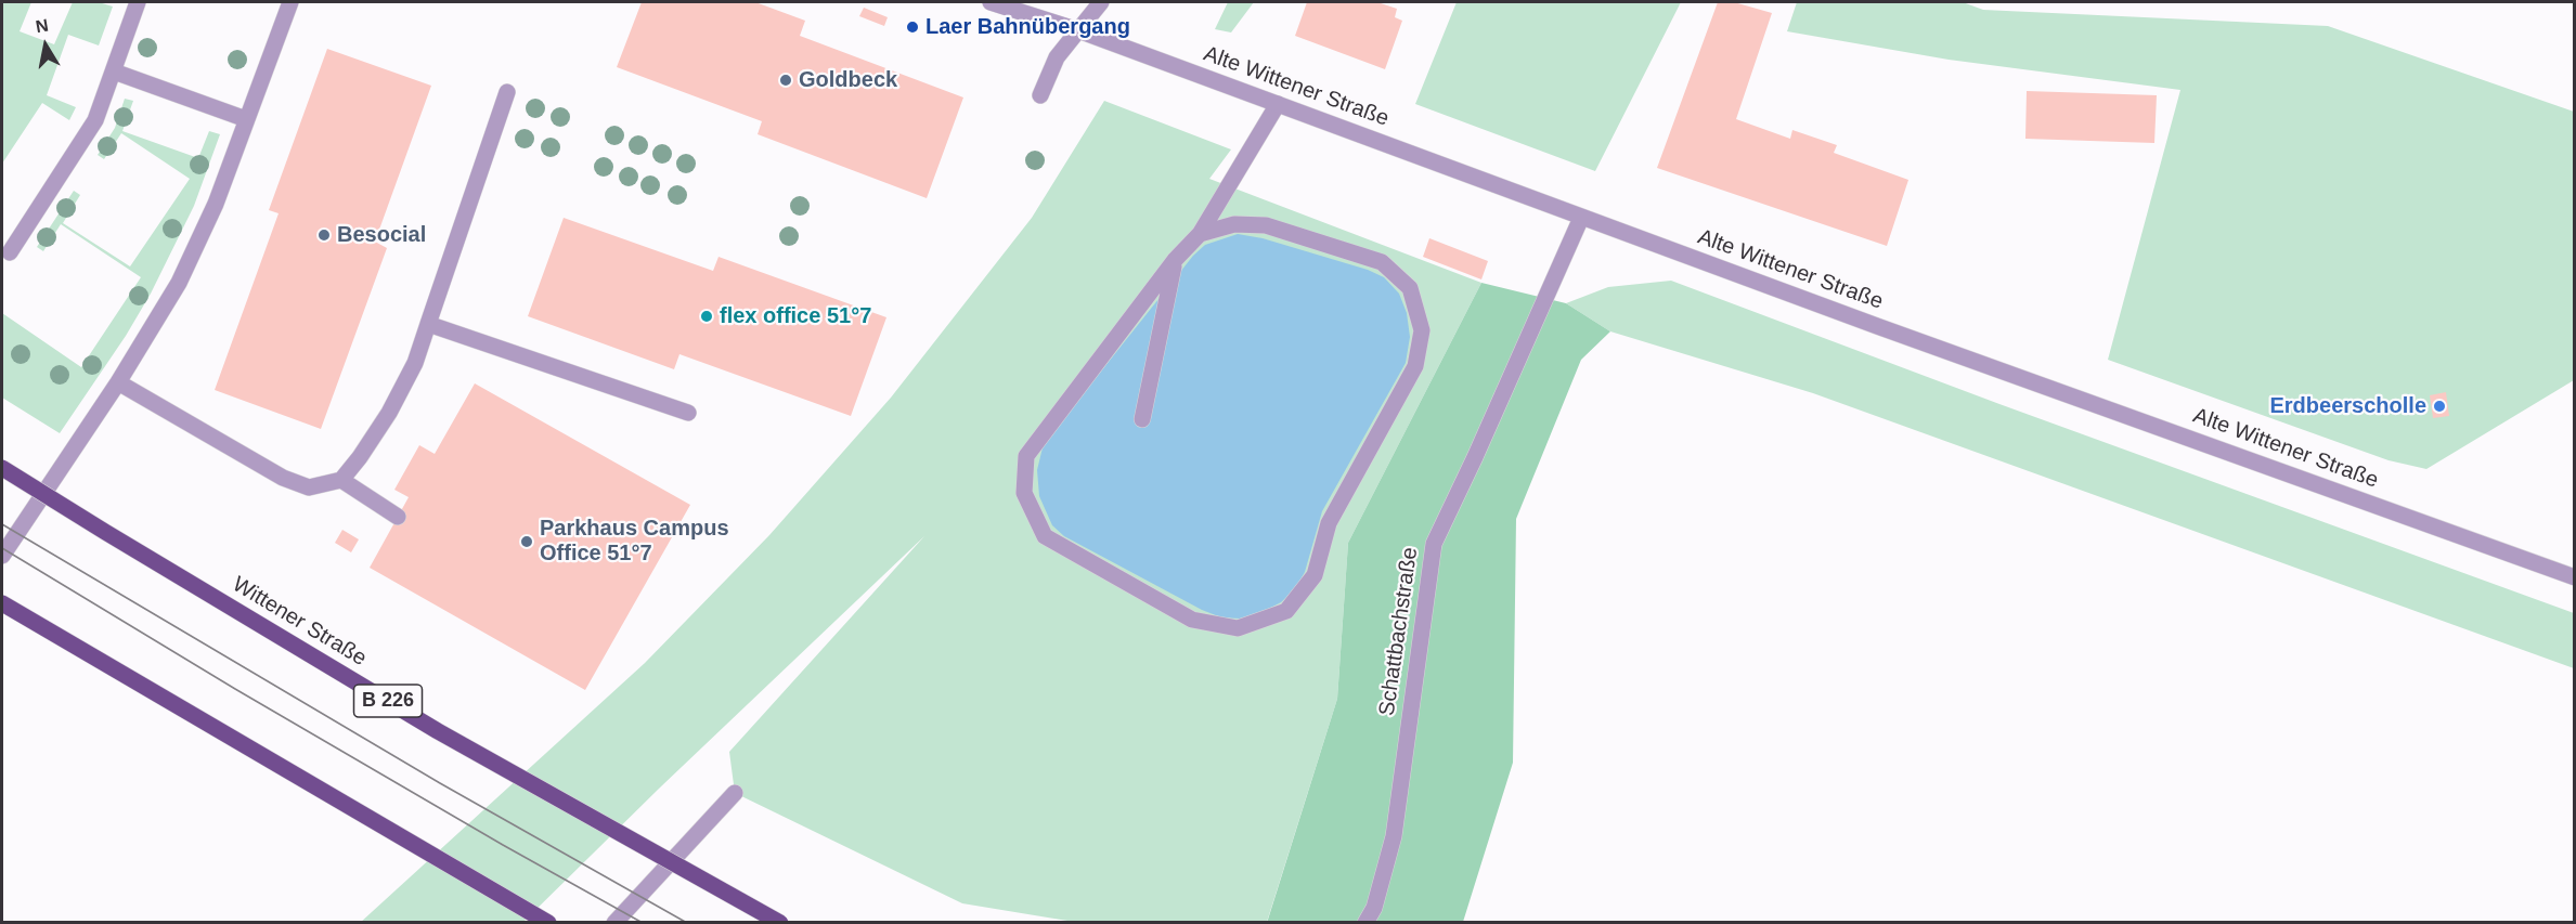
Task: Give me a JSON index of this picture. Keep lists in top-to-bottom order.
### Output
{
  "streets": {
    "main road": ["Wittener Straße", "B 226"],
    "street": ["Alte Wittener Straße", "Schattbachstraße"]
  },
  "crossings": [
    ["Alte Wittener Straße", "Schattbachstraße"]
  ],
  "places": [
    "Laer Bahnübergang",
    "Goldbeck",
    "Besocial",
    "flex office 51°7",
    "Erdbeerscholle",
    "Parkhaus Campus Office 51°7"
  ],
  "north": "top"
}
